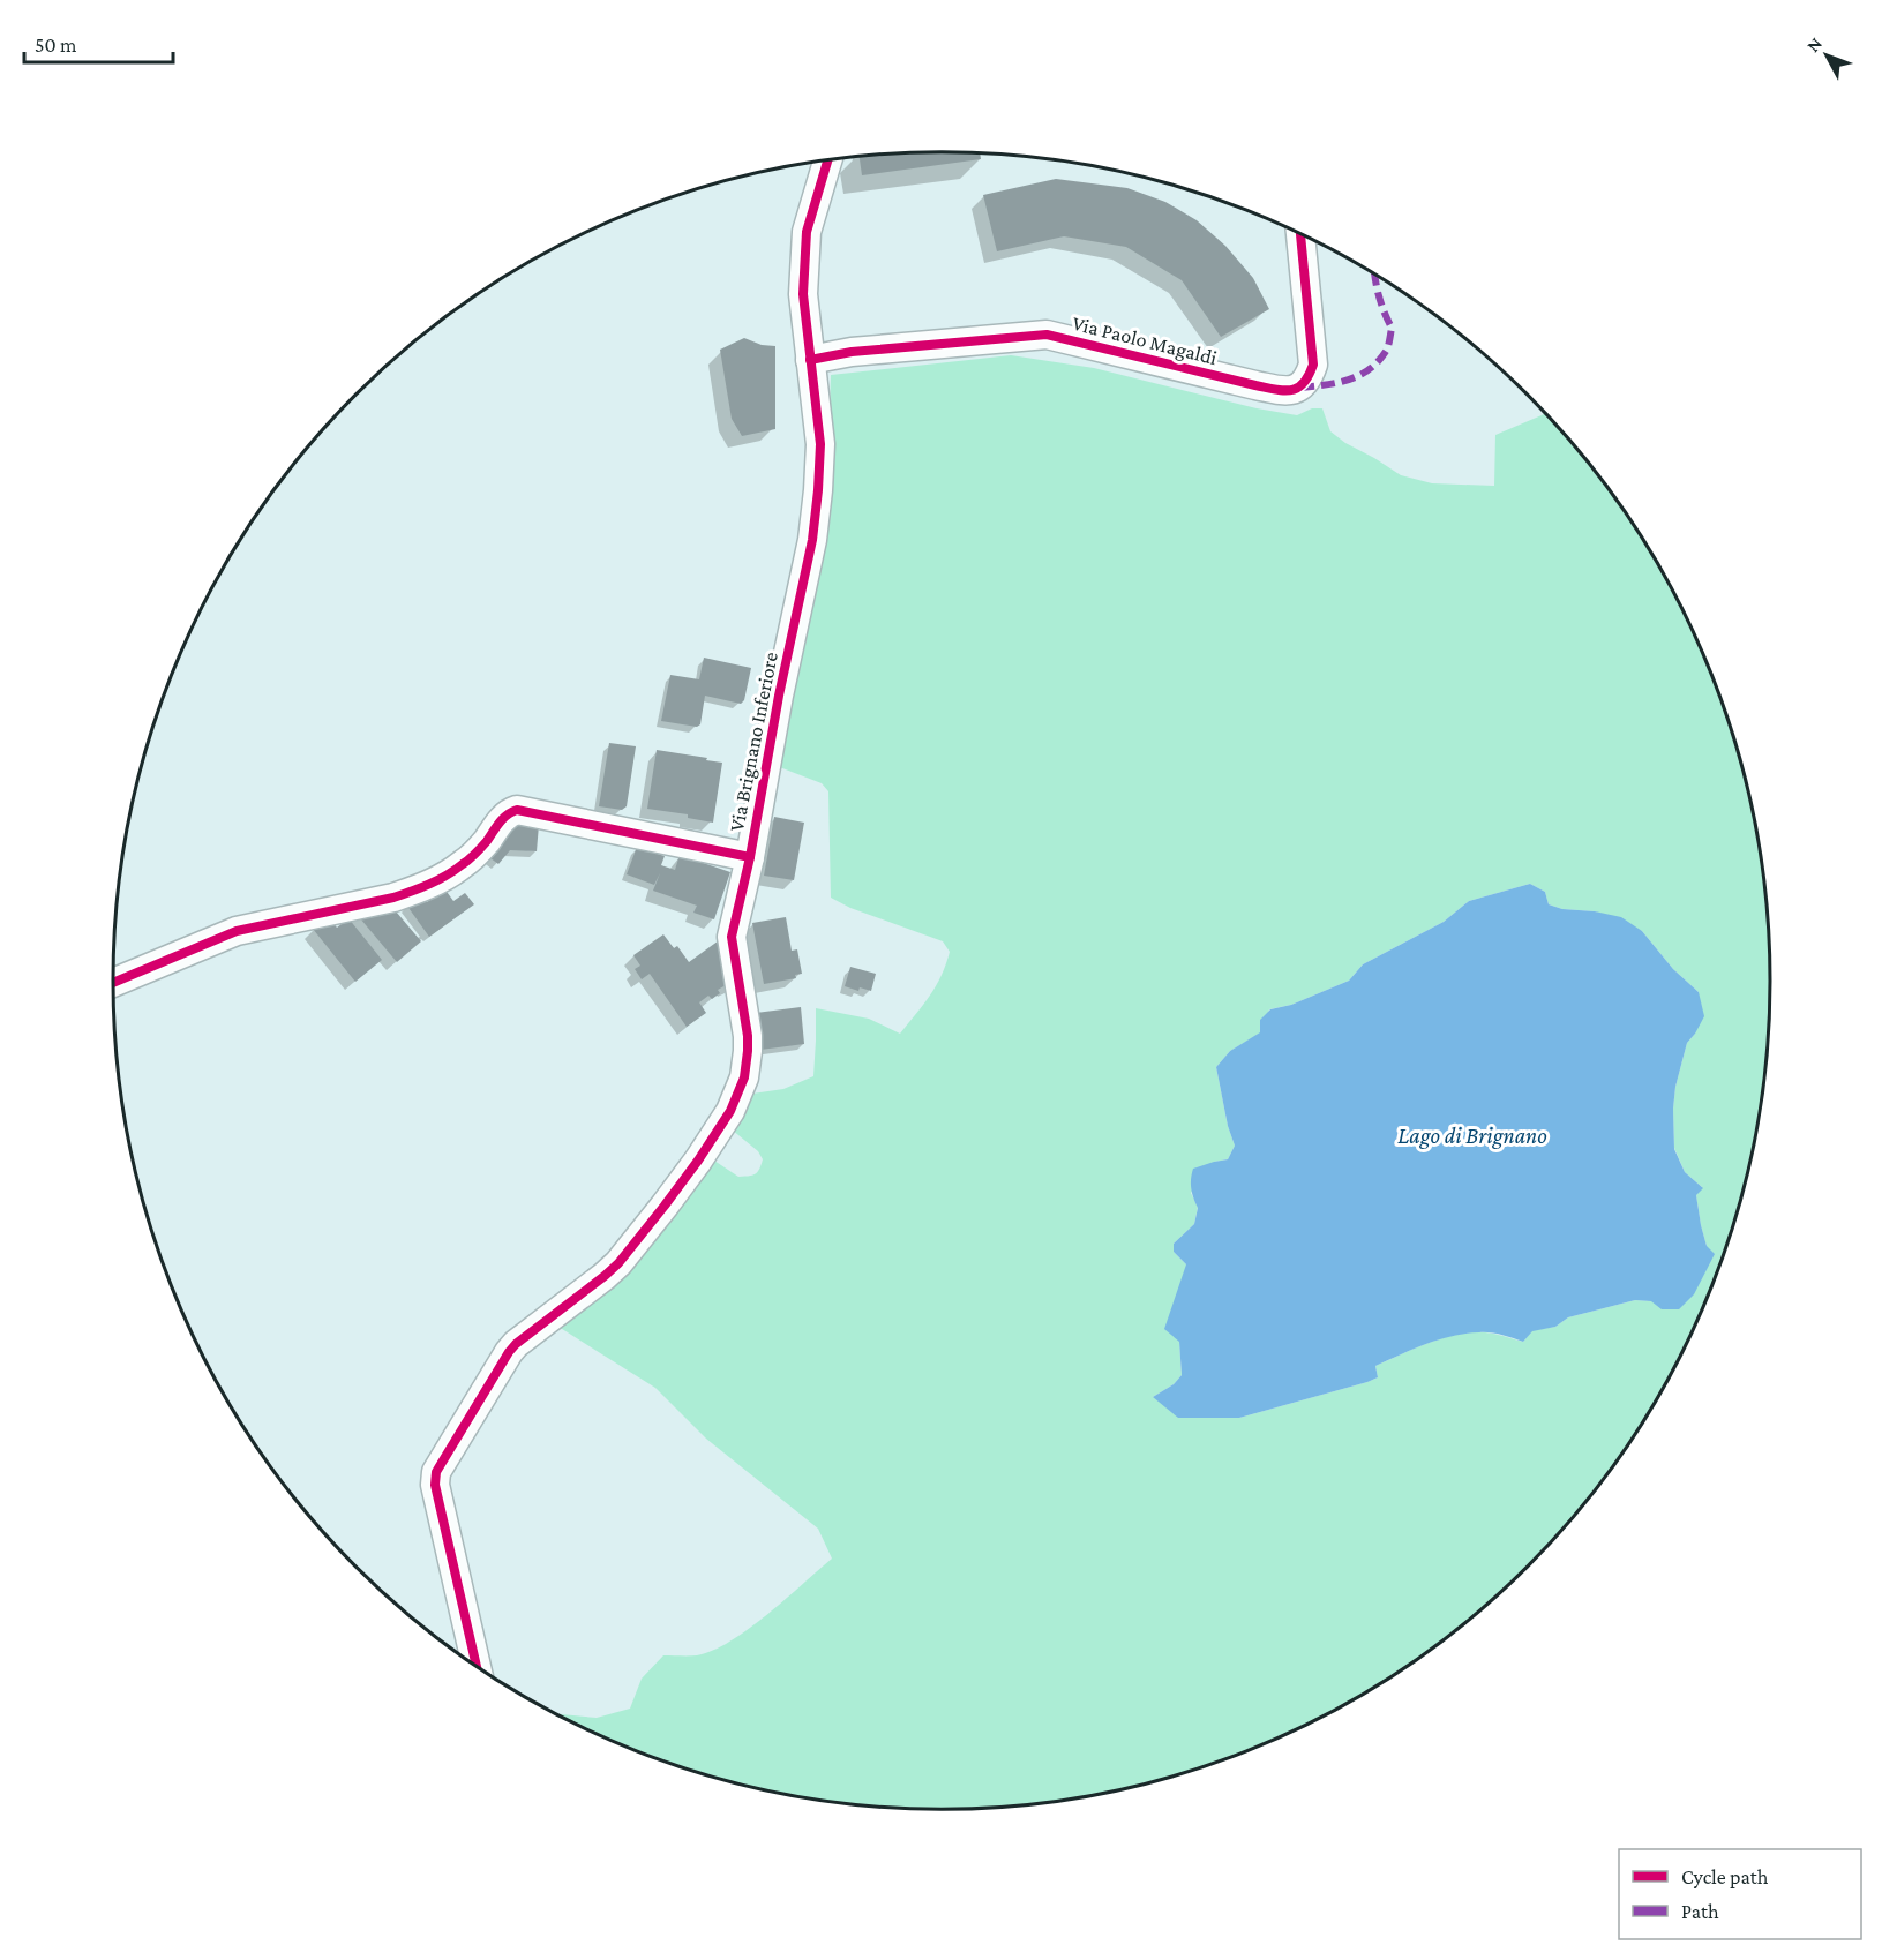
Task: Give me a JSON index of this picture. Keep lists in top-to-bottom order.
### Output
{
  "streets": {
    "street": ["Via Paolo Magaldi", "Via Brignano Inferiore"]
  },
  "crossings": [
    ["Via Paolo Magaldi", "Via Brignano Inferiore"]
  ],
  "water": ["Lago di Brignano"],
  "legend": ["Cycle path", "Path"],
  "scale_bar": "50 m",
  "north": "top left"
}
